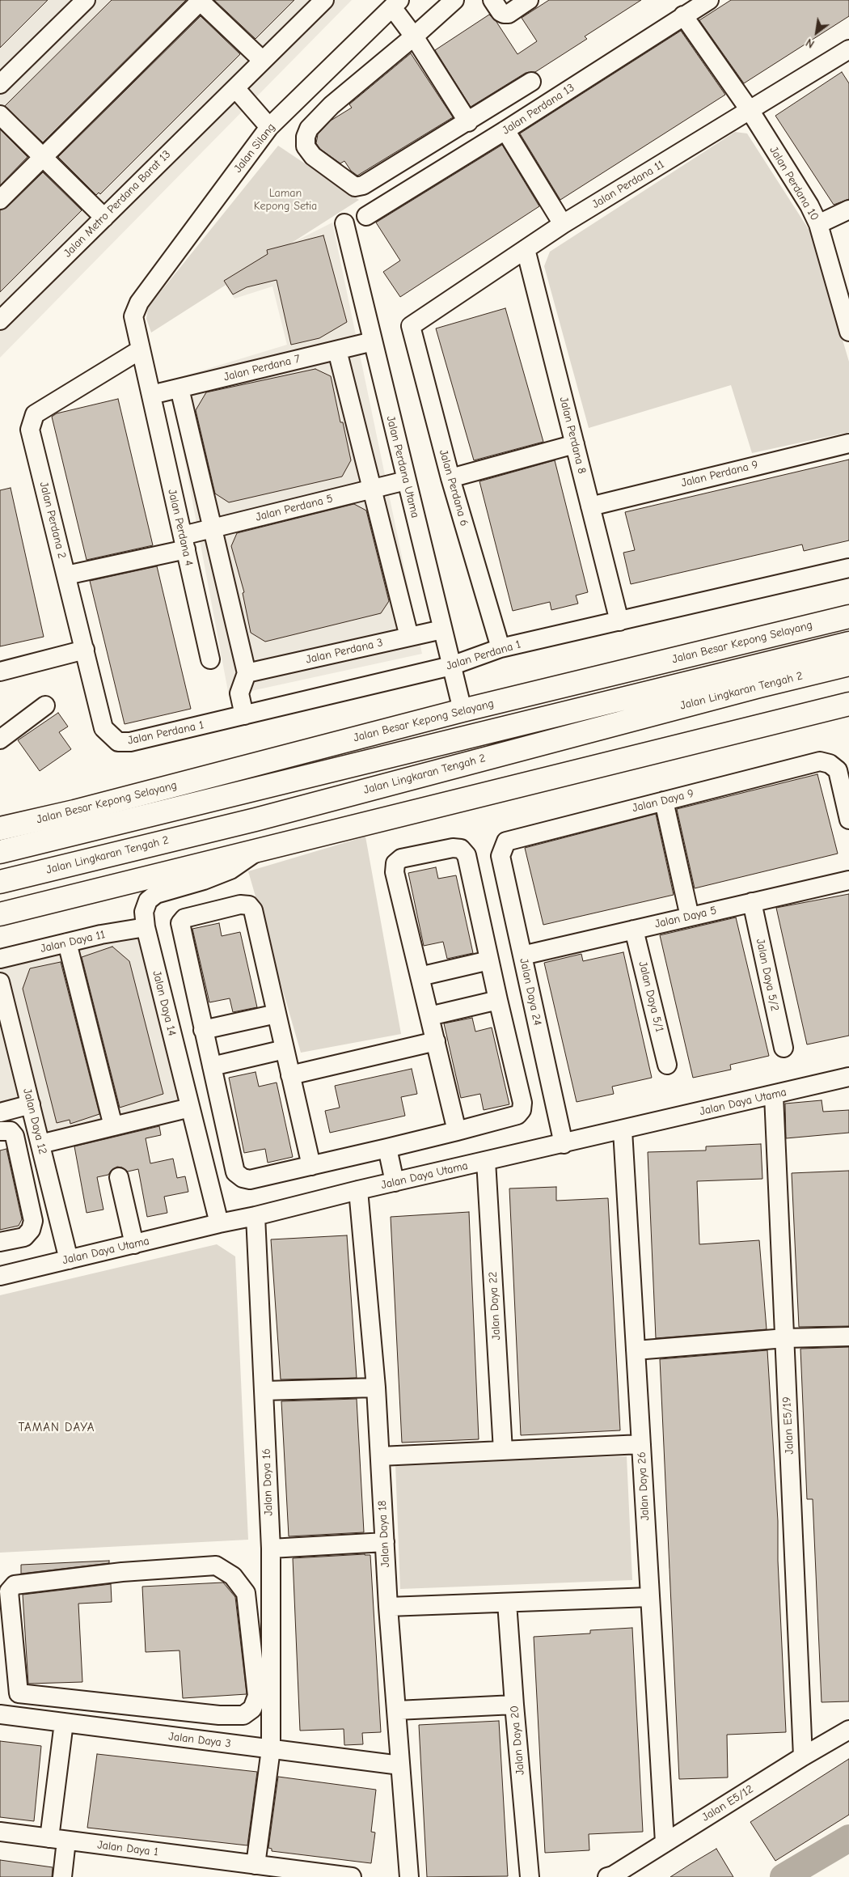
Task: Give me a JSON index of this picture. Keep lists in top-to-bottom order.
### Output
{
  "streets": {
    "main road": ["Jalan Besar Kepong Selayang", "Jalan Lingkaran Tengah 2"],
    "street": [
      "Jalan Perdana 13",
      "Jalan Silang",
      "Jalan Perdana 10",
      "Jalan Perdana 11",
      "Jalan Metro Perdana Barat 13",
      "Jalan Perdana 7",
      "Jalan Perdana 8",
      "Jalan Perdana Utama",
      "Jalan Perdana 9",
      "Jalan Perdana 6",
      "Jalan Perdana 5",
      "Jalan Perdana 2",
      "Jalan Perdana 4",
      "Jalan Perdana 3",
      "Jalan Perdana 1",
      "Jalan Daya 9",
      "Jalan Daya 5",
      "Jalan Daya 11",
      "Jalan Daya 5/2",
      "Jalan Daya 24",
      "Jalan Daya 5/1",
      "Jalan Daya 14",
      "Jalan Daya Utama",
      "Jalan Daya 12",
      "Jalan Daya 22",
      "Jalan E5/19",
      "Jalan Daya 16",
      "Jalan Daya 26",
      "Jalan Daya 18",
      "Jalan Daya 3",
      "Jalan Daya 20",
      "Jalan E5/12",
      "Jalan Daya 1"
    ]
  },
  "crossings": [
    ["Jalan Perdana 13", "Jalan Perdana 10"],
    ["Jalan Silang", "Jalan Perdana 4"],
    ["Jalan Perdana 10", "Jalan Perdana 11"],
    ["Jalan Perdana 11", "Jalan Perdana 8"],
    ["Jalan Perdana 11", "Jalan Perdana 6"],
    ["Jalan Perdana 7", "Jalan Perdana Utama"],
    ["Jalan Perdana 7", "Jalan Perdana 4"],
    ["Jalan Perdana 8", "Jalan Perdana 9"],
    ["Jalan Perdana 8", "Jalan Perdana 1"],
    ["Jalan Perdana Utama", "Jalan Perdana 5"],
    ["Jalan Perdana Utama", "Jalan Besar Kepong Selayang"],
    ["Jalan Perdana Utama", "Jalan Perdana 3"],
    ["Jalan Perdana Utama", "Jalan Perdana 1"],
    ["Jalan Perdana 6", "Jalan Perdana 1"],
    ["Jalan Perdana 5", "Jalan Perdana 2"],
    ["Jalan Perdana 5", "Jalan Perdana 4"],
    ["Jalan Perdana 2", "Jalan Perdana 4"],
    ["Jalan Perdana 2", "Jalan Perdana 1"],
    ["Jalan Daya 9", "Jalan Daya 24"],
    ["Jalan Daya 5", "Jalan Daya 5/2"],
    ["Jalan Daya 5", "Jalan Daya 24"],
    ["Jalan Daya 5", "Jalan Daya 5/1"],
    ["Jalan Daya 11", "Jalan Daya 14"],
    ["Jalan Daya 24", "Jalan Daya Utama"],
    ["Jalan Daya 14", "Jalan Daya Utama"],
    ["Jalan Daya Utama", "Jalan Daya 12"],
    ["Jalan Daya Utama", "Jalan Daya 22"],
    ["Jalan Daya Utama", "Jalan E5/19"],
    ["Jalan Daya Utama", "Jalan Daya 16"],
    ["Jalan Daya Utama", "Jalan Daya 26"],
    ["Jalan Daya Utama", "Jalan Daya 18"],
    ["Jalan E5/19", "Jalan E5/12"],
    ["Jalan Daya 16", "Jalan Daya 3"],
    ["Jalan Daya 26", "Jalan E5/12"],
    ["Jalan Daya 18", "Jalan Daya 3"]
  ],
  "districts": ["TAMAN DAYA"],
  "parks": ["Laman Kepong Setia"],
  "north": "bottom left"
}
